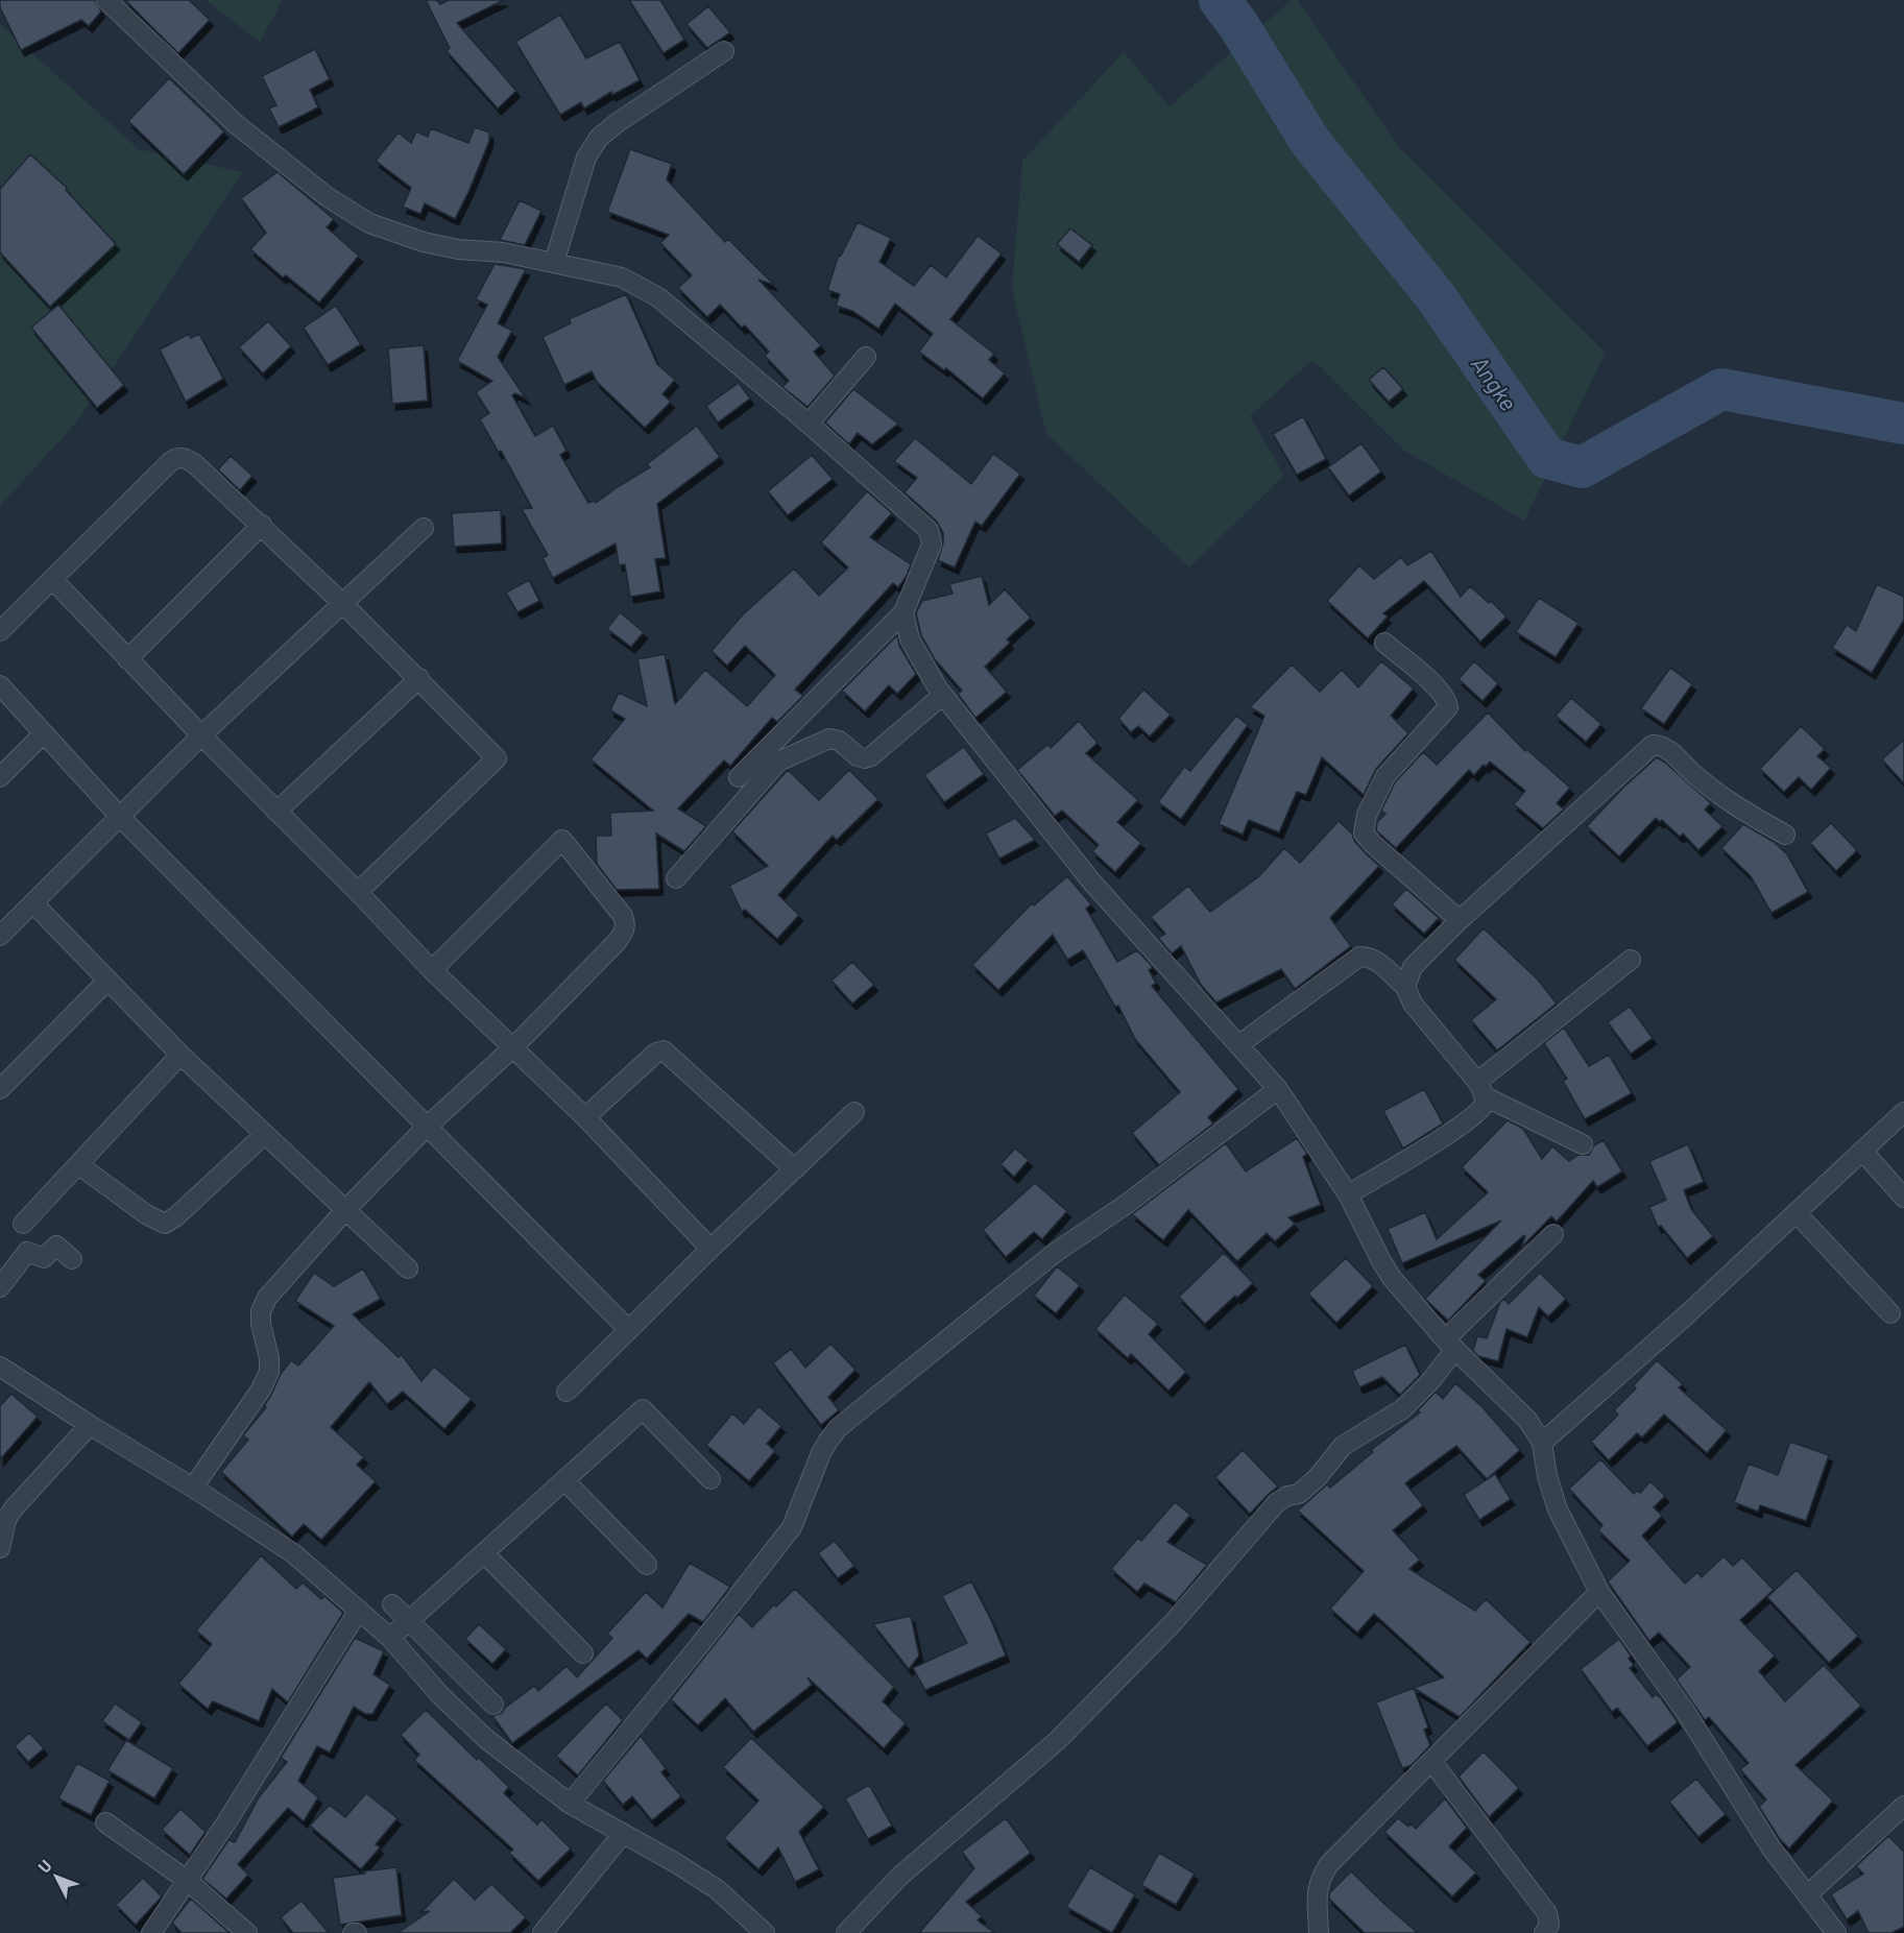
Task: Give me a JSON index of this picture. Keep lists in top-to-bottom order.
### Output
{
  "water": ["Angke"],
  "north": "top left"
}
